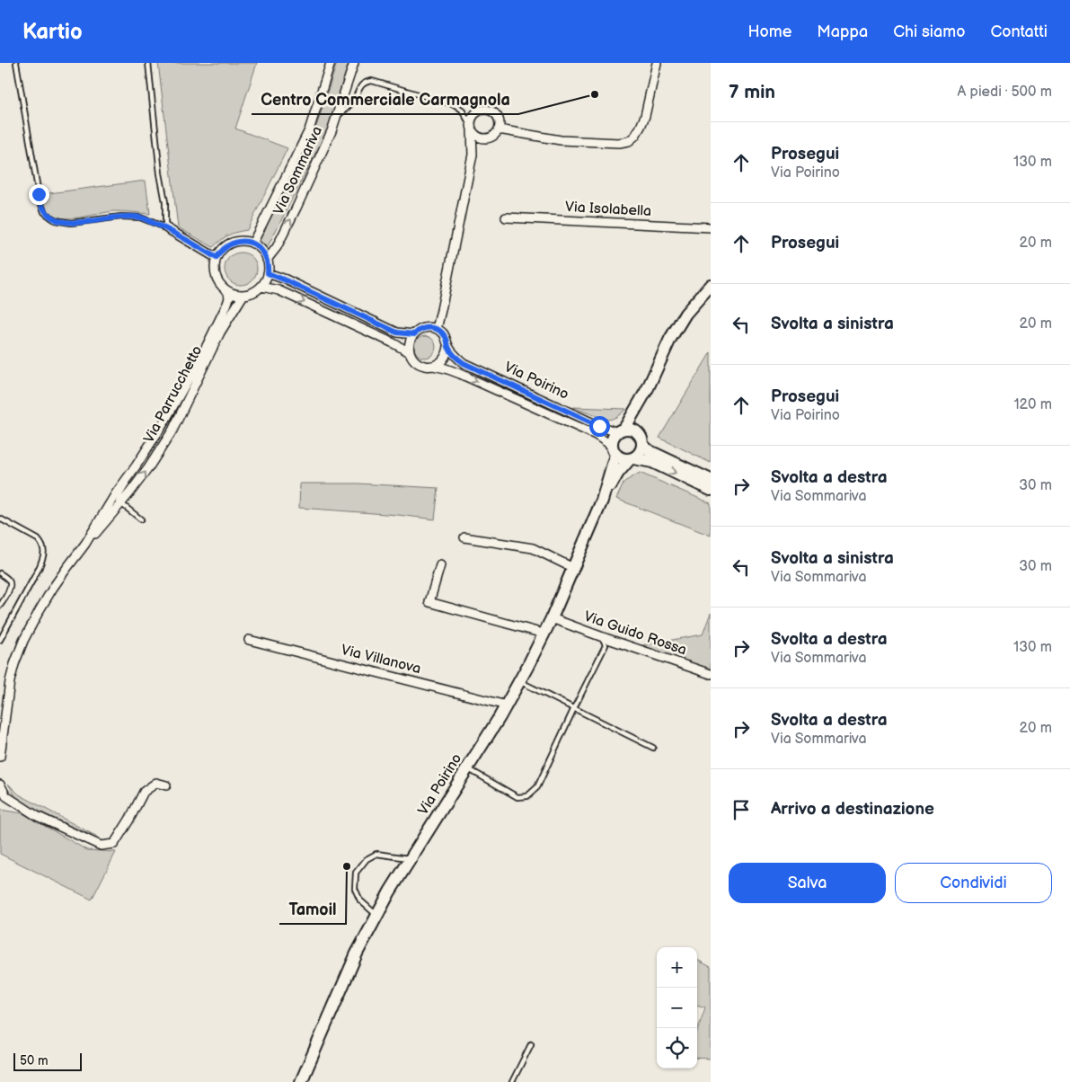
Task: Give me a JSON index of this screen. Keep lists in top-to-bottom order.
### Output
{
  "streets": {
    "main road": ["Via Poirino"],
    "street": [
      "Via Sommariva",
      "Via Isolabella",
      "Via Parrucchetto",
      "Via Guido Rossa",
      "Via Villanova"
    ]
  },
  "crossings": [
    ["Via Sommariva", "Via Parrucchetto"],
    ["Via Poirino", "Via Guido Rossa"],
    ["Via Poirino", "Via Villanova"]
  ],
  "places": ["Centro Commerciale Carmagnola", "Tamoil"],
  "scale_bar": "50 m",
  "page": {
    "header": "Kartio",
    "nav": [
      "Home",
      "Mappa",
      "Chi siamo",
      "Contatti"
    ],
    "heading": ["7 min", "A piedi · 500 m"],
    "list": [
      ["Prosegui", "Via Poirino", "130 m"],
      ["Prosegui", "20 m"],
      ["Svolta a sinistra", "20 m"],
      ["Prosegui", "Via Poirino", "120 m"],
      ["Svolta a destra", "Via Sommariva", "30 m"],
      ["Svolta a sinistra", "Via Sommariva", "30 m"],
      ["Svolta a destra", "Via Sommariva", "130 m"],
      ["Svolta a destra", "Via Sommariva", "20 m"],
      "Arrivo a destinazione"
    ],
    "buttons": ["Salva", "Condividi"],
    "map_buttons": ["+", "−"],
    "scale": "50 m"
  }
}
